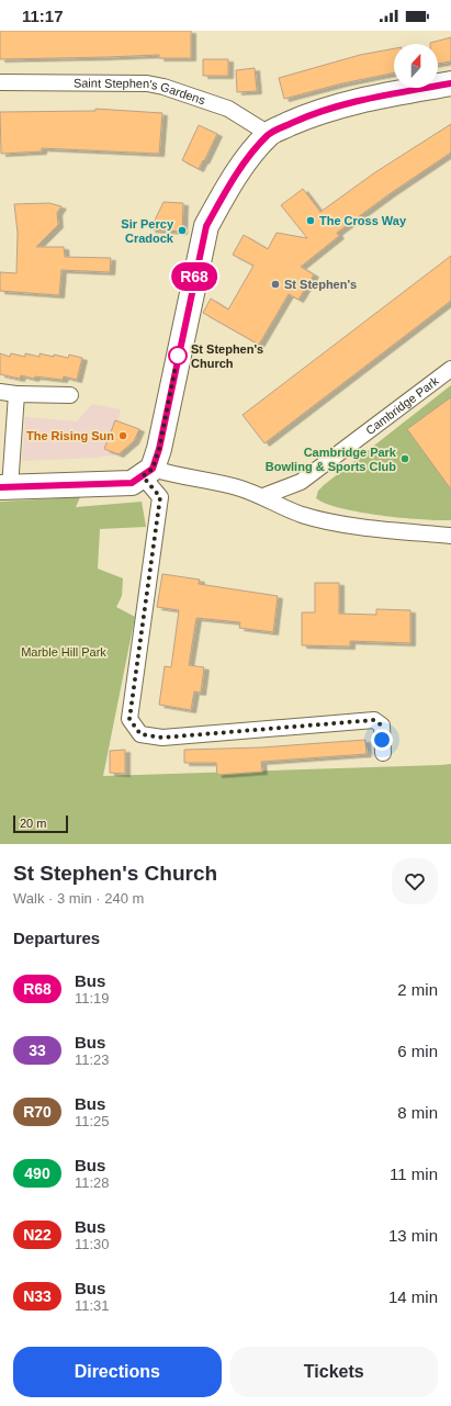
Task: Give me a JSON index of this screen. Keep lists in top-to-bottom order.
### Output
{
  "streets": {
    "street": ["Saint Stephen's Gardens", "Cambridge Park"]
  },
  "parks": ["Marble Hill Park"],
  "places": [
    "The Cross Way",
    "Sir Percy Cradock",
    "St Stephen's",
    "St Stephen's Church",
    "The Rising Sun",
    "Cambridge Park Bowling & Sports Club"
  ],
  "lines": ["bus line R68"],
  "scale_bar": "20 m",
  "north": "top",
  "page": {
    "status": "11:17",
    "on_map": "R68",
    "scale": "20 m",
    "heading": [
      ["St Stephen's Church", "Walk · 3 min · 240 m"],
      "Departures"
    ],
    "list": [
      {
        "mark": "R68",
        "name": "Bus",
        "note": "11:19",
        "value": "2 min"
      },
      {
        "mark": "33",
        "name": "Bus",
        "note": "11:23",
        "value": "6 min"
      },
      {
        "mark": "R70",
        "name": "Bus",
        "note": "11:25",
        "value": "8 min"
      },
      {
        "mark": "490",
        "name": "Bus",
        "note": "11:28",
        "value": "11 min"
      },
      {
        "mark": "N22",
        "name": "Bus",
        "note": "11:30",
        "value": "13 min"
      },
      {
        "mark": "N33",
        "name": "Bus",
        "note": "11:31",
        "value": "14 min"
      }
    ],
    "buttons": ["Directions", "Tickets"]
  }
}
